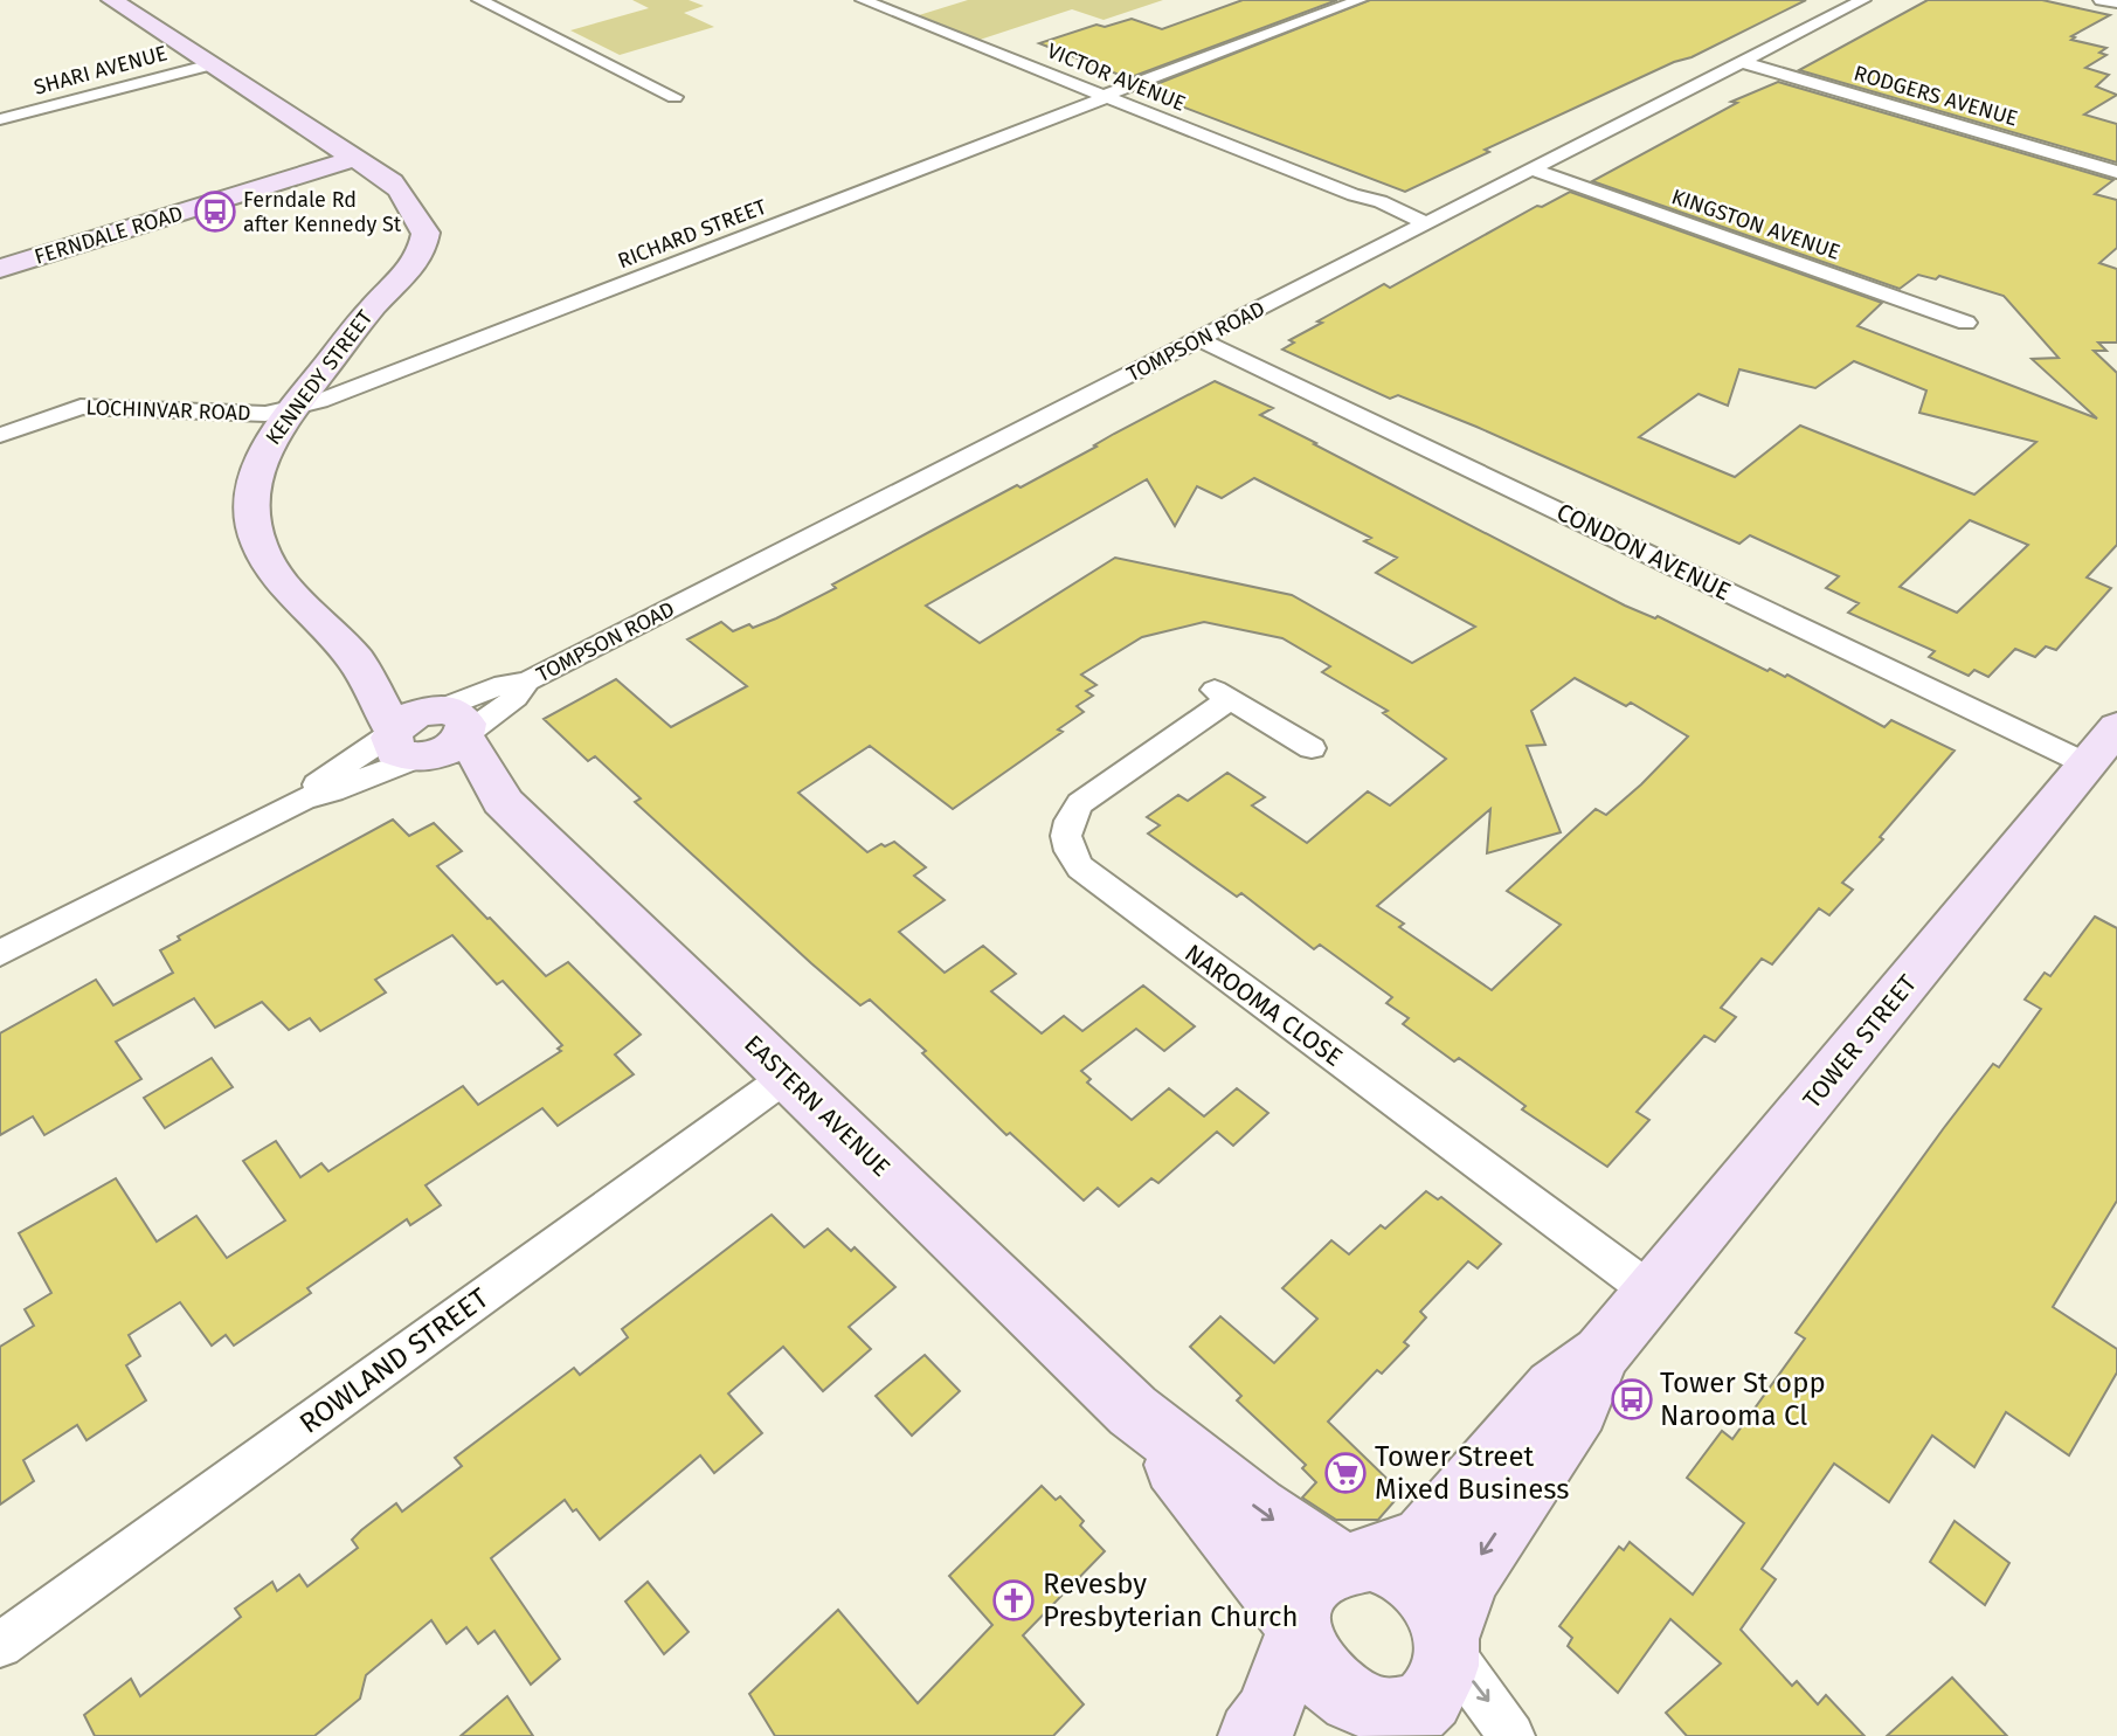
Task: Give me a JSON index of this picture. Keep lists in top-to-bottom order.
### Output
{
  "streets": {
    "street": [
      "SHARI AVENUE",
      "VICTOR AVENUE",
      "RODGERS AVENUE",
      "KINGSTON AVENUE",
      "RICHARD STREET",
      "FERNDALE ROAD",
      "TOMPSON ROAD",
      "KENNEDY STREET",
      "LOCHINVAR ROAD",
      "CONDON AVENUE",
      "NAROOMA CLOSE",
      "TOWER STREET",
      "EASTERN AVENUE",
      "ROWLAND STREET"
    ]
  },
  "crossings": [
    ["SHARI AVENUE", "KENNEDY STREET"],
    ["VICTOR AVENUE", "RICHARD STREET"],
    ["VICTOR AVENUE", "TOMPSON ROAD"],
    ["RODGERS AVENUE", "TOMPSON ROAD"],
    ["KINGSTON AVENUE", "TOMPSON ROAD"],
    ["RICHARD STREET", "KENNEDY STREET"],
    ["RICHARD STREET", "LOCHINVAR ROAD"],
    ["FERNDALE ROAD", "KENNEDY STREET"],
    ["TOMPSON ROAD", "KENNEDY STREET"],
    ["TOMPSON ROAD", "CONDON AVENUE"],
    ["TOMPSON ROAD", "EASTERN AVENUE"],
    ["KENNEDY STREET", "LOCHINVAR ROAD"],
    ["KENNEDY STREET", "EASTERN AVENUE"],
    ["CONDON AVENUE", "TOWER STREET"],
    ["NAROOMA CLOSE", "TOWER STREET"],
    ["TOWER STREET", "EASTERN AVENUE"],
    ["EASTERN AVENUE", "ROWLAND STREET"]
  ],
  "places": {
    "bus stop": ["Ferndale Rd after Kennedy St", "Tower St opp Narooma Cl"],
    "supermarket": ["Tower Street Mixed Business"],
    "church": ["Revesby Presbyterian Church"]
  }
}
